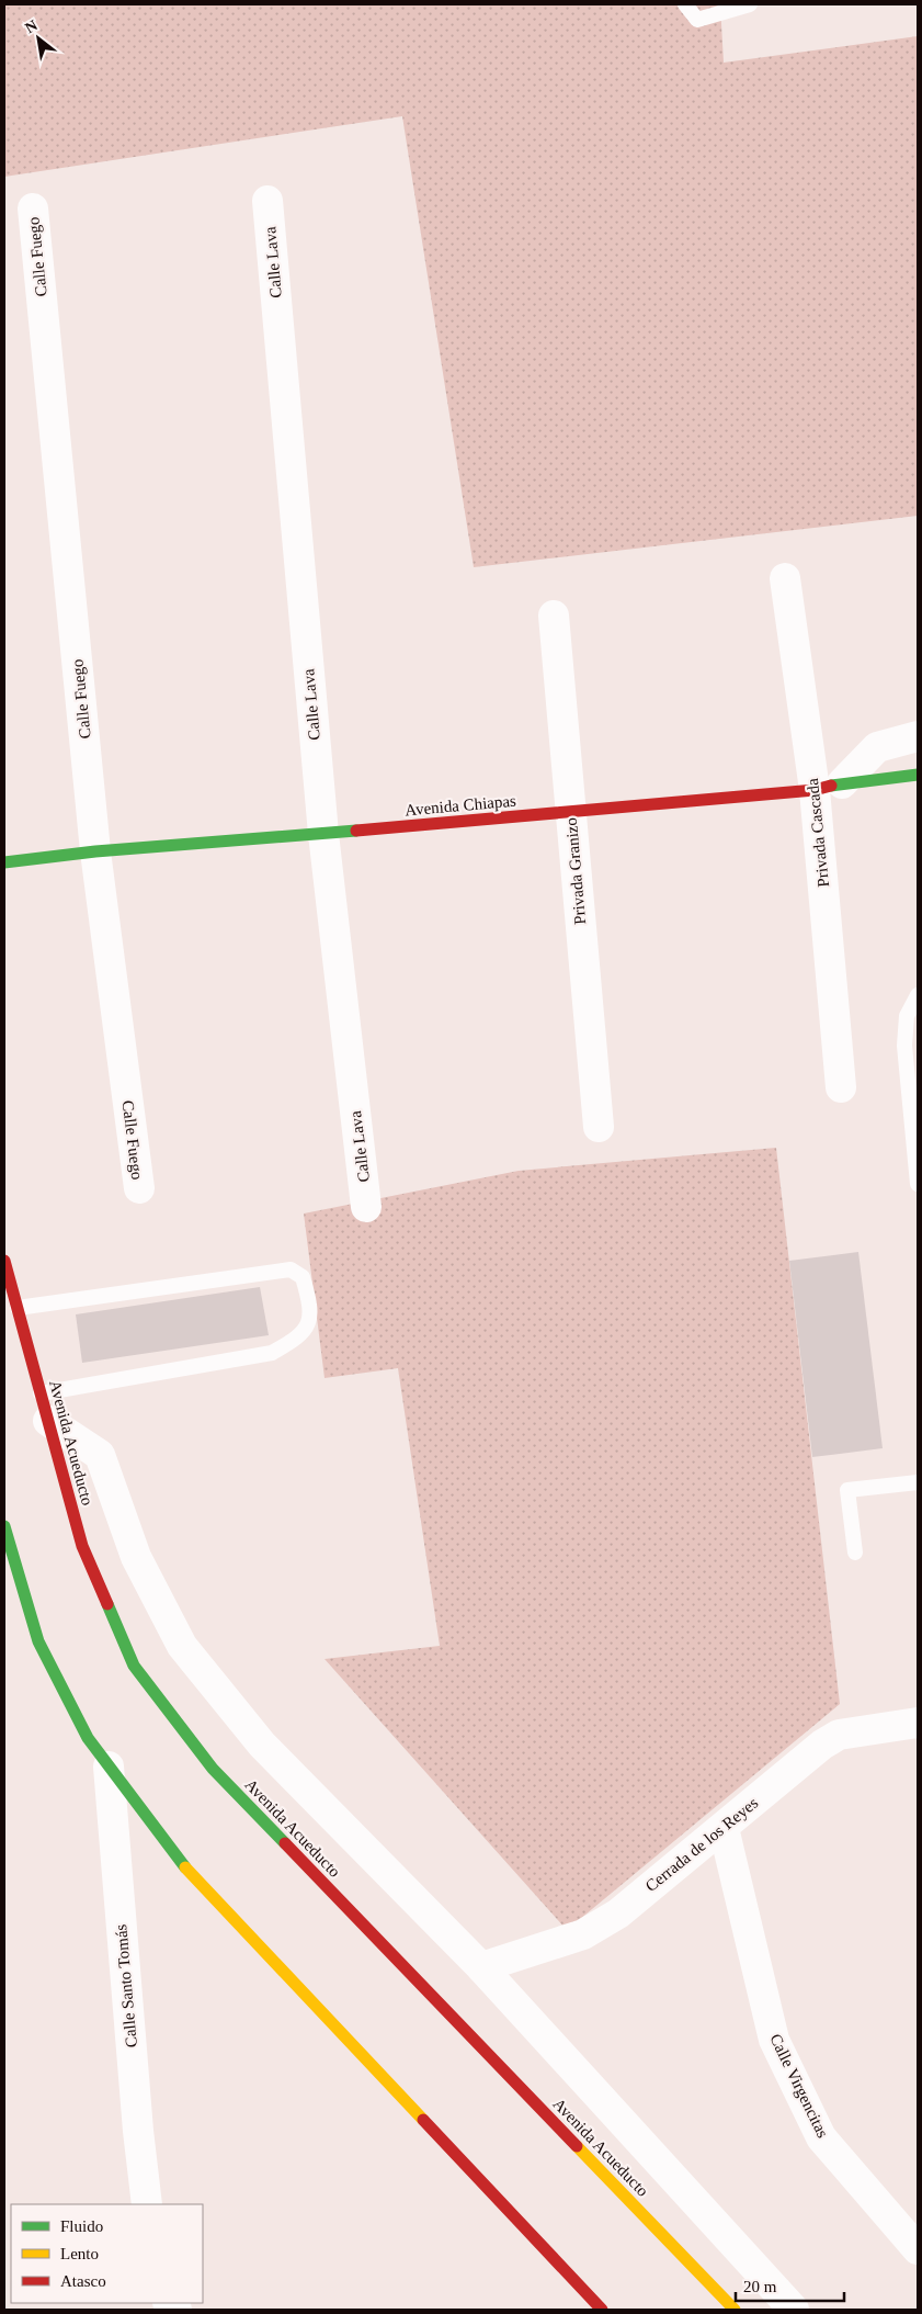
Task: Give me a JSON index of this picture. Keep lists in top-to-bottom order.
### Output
{
  "streets": {
    "street": [
      "Calle Fuego",
      "Calle Lava",
      "Avenida Chiapas",
      "Privada Cascada",
      "Privada Granizo",
      "Avenida Acueducto",
      "Cerrada de los Reyes",
      "Calle Santo Tomás",
      "Calle Virgencitas"
    ]
  },
  "crossings": [
    ["Calle Fuego", "Avenida Chiapas"],
    ["Calle Lava", "Avenida Chiapas"],
    ["Avenida Chiapas", "Privada Cascada"],
    ["Avenida Chiapas", "Privada Granizo"],
    ["Cerrada de los Reyes", "Calle Virgencitas"]
  ],
  "legend": ["Fluido", "Lento", "Atasco"],
  "scale_bar": "20 m",
  "north": "top left"
}
